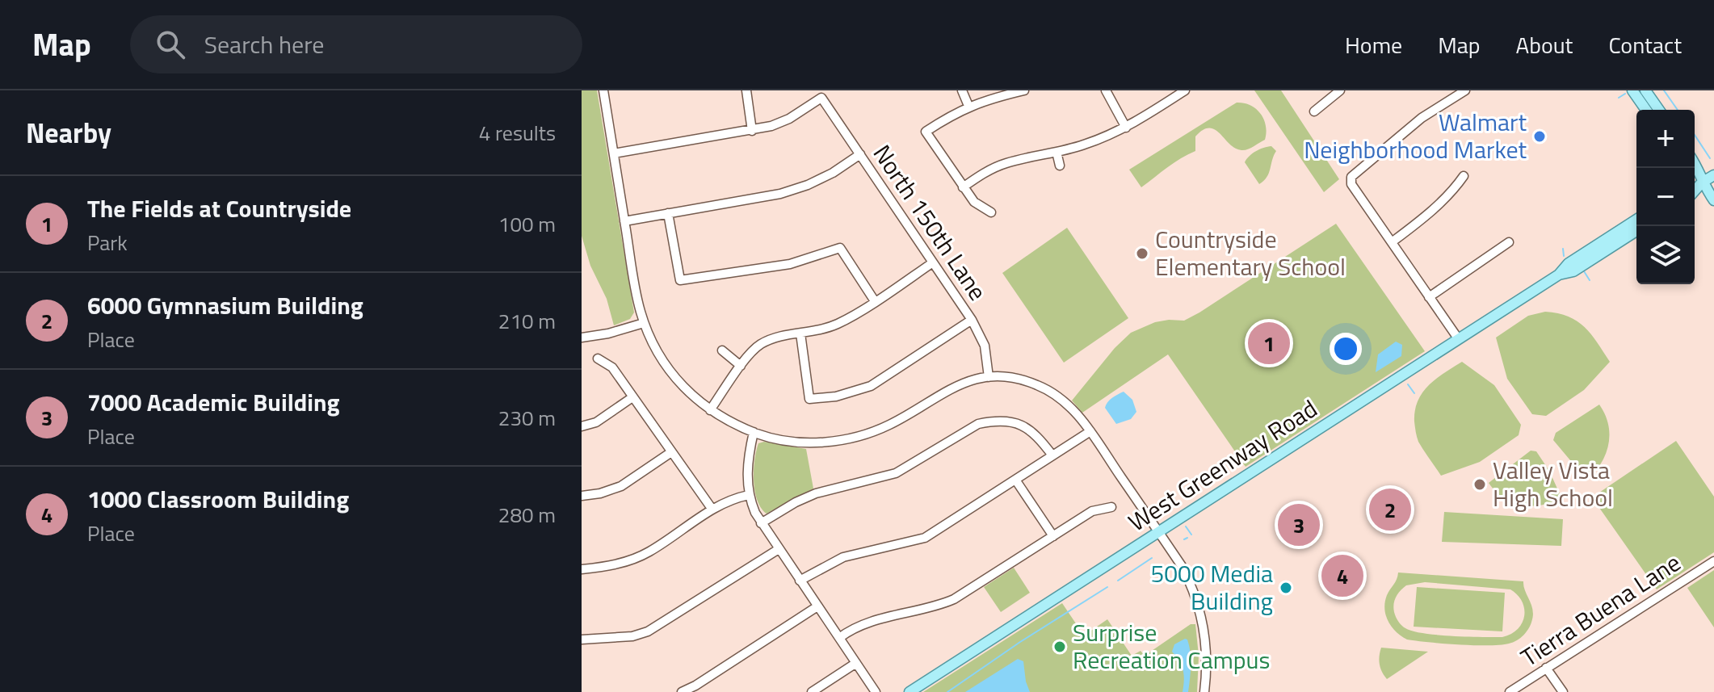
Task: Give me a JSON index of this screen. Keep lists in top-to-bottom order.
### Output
{
  "streets": {
    "main road": ["West Greenway Road"],
    "street": ["North 150th Lane", "Tierra Buena Lane"]
  },
  "places": [
    "Walmart Neighborhood Market",
    "Countryside Elementary School",
    "Valley Vista High School",
    "5000 Media Building",
    "Surprise Recreation Campus"
  ],
  "page": {
    "header": "Map",
    "search": "Search here",
    "nav": [
      "Home",
      "Map",
      "About",
      "Contact"
    ],
    "heading": ["Nearby", "4 results"],
    "map_buttons": ["+", "−"],
    "list": [
      {
        "mark": "1",
        "name": "The Fields at Countryside",
        "note": "Park",
        "value": "100 m"
      },
      {
        "mark": "2",
        "name": "6000 Gymnasium Building",
        "note": "Place",
        "value": "210 m"
      },
      {
        "mark": "3",
        "name": "7000 Academic Building",
        "note": "Place",
        "value": "230 m"
      },
      {
        "mark": "4",
        "name": "1000 Classroom Building",
        "note": "Place",
        "value": "280 m"
      }
    ],
    "pins": [
      "1",
      "2",
      "3",
      "4"
    ]
  }
}
